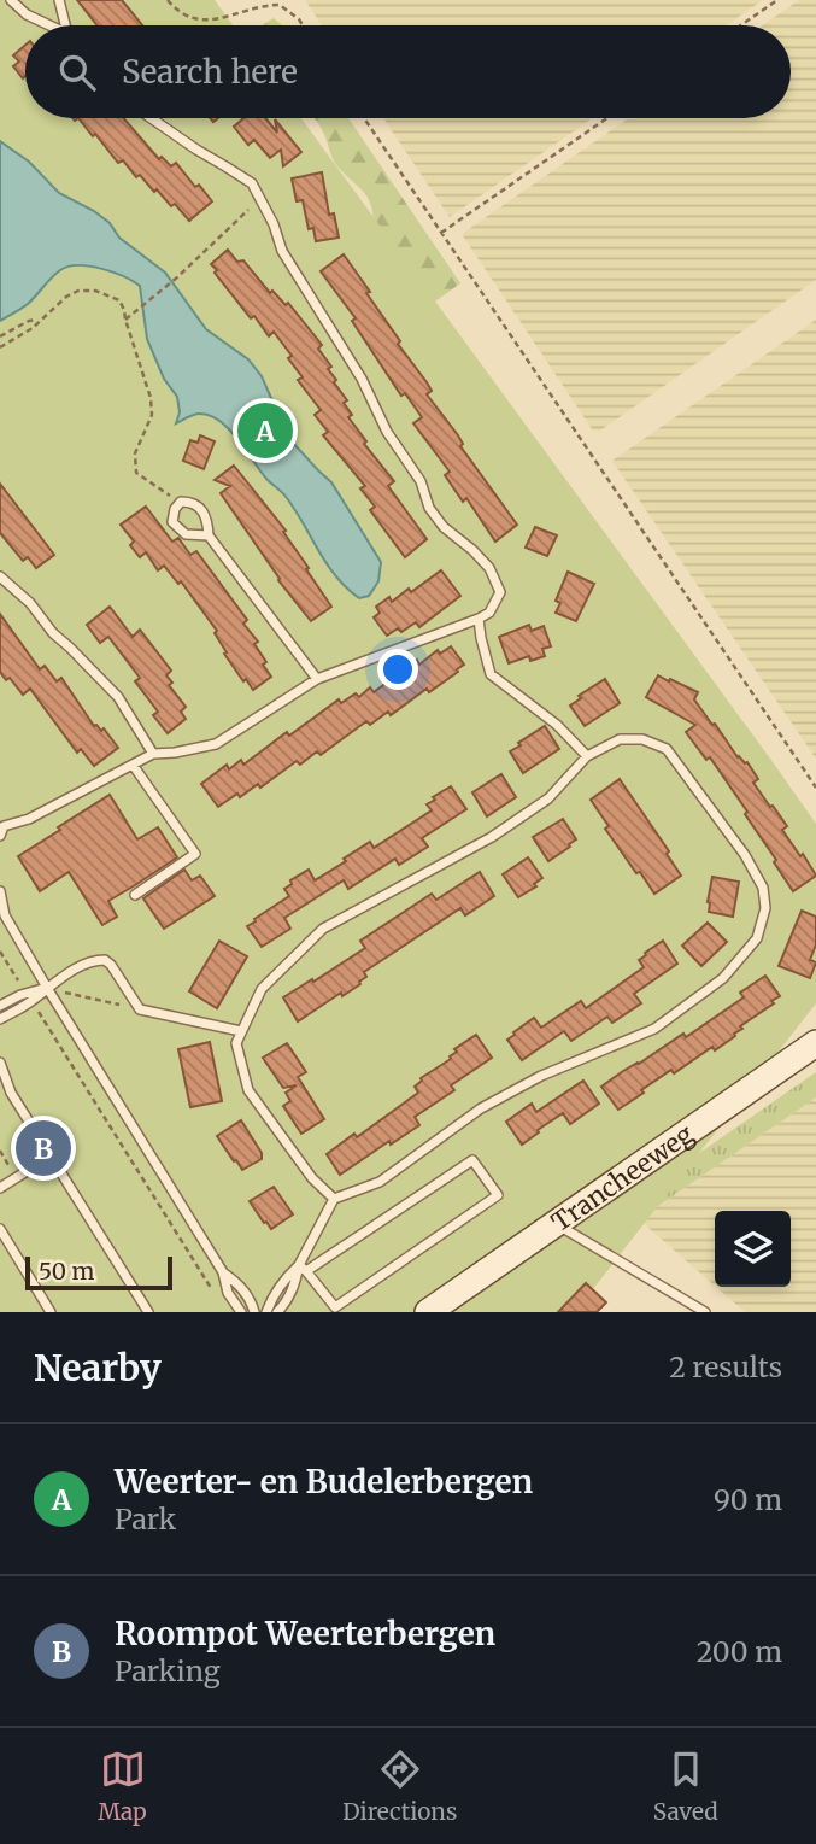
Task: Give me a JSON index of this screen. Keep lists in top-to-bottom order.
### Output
{
  "streets": {
    "street": ["Trancheeweg"]
  },
  "scale_bar": "50 m",
  "page": {
    "search": "Search here",
    "pins": ["A", "B"],
    "scale": "50 m",
    "heading": ["Nearby", "2 results"],
    "list": [
      {
        "mark": "A",
        "name": "Weerter- en Budelerbergen",
        "note": "Park",
        "value": "90 m"
      },
      {
        "mark": "B",
        "name": "Roompot Weerterbergen",
        "note": "Parking",
        "value": "200 m"
      }
    ],
    "nav": ["Map", "Directions", "Saved"]
  }
}
